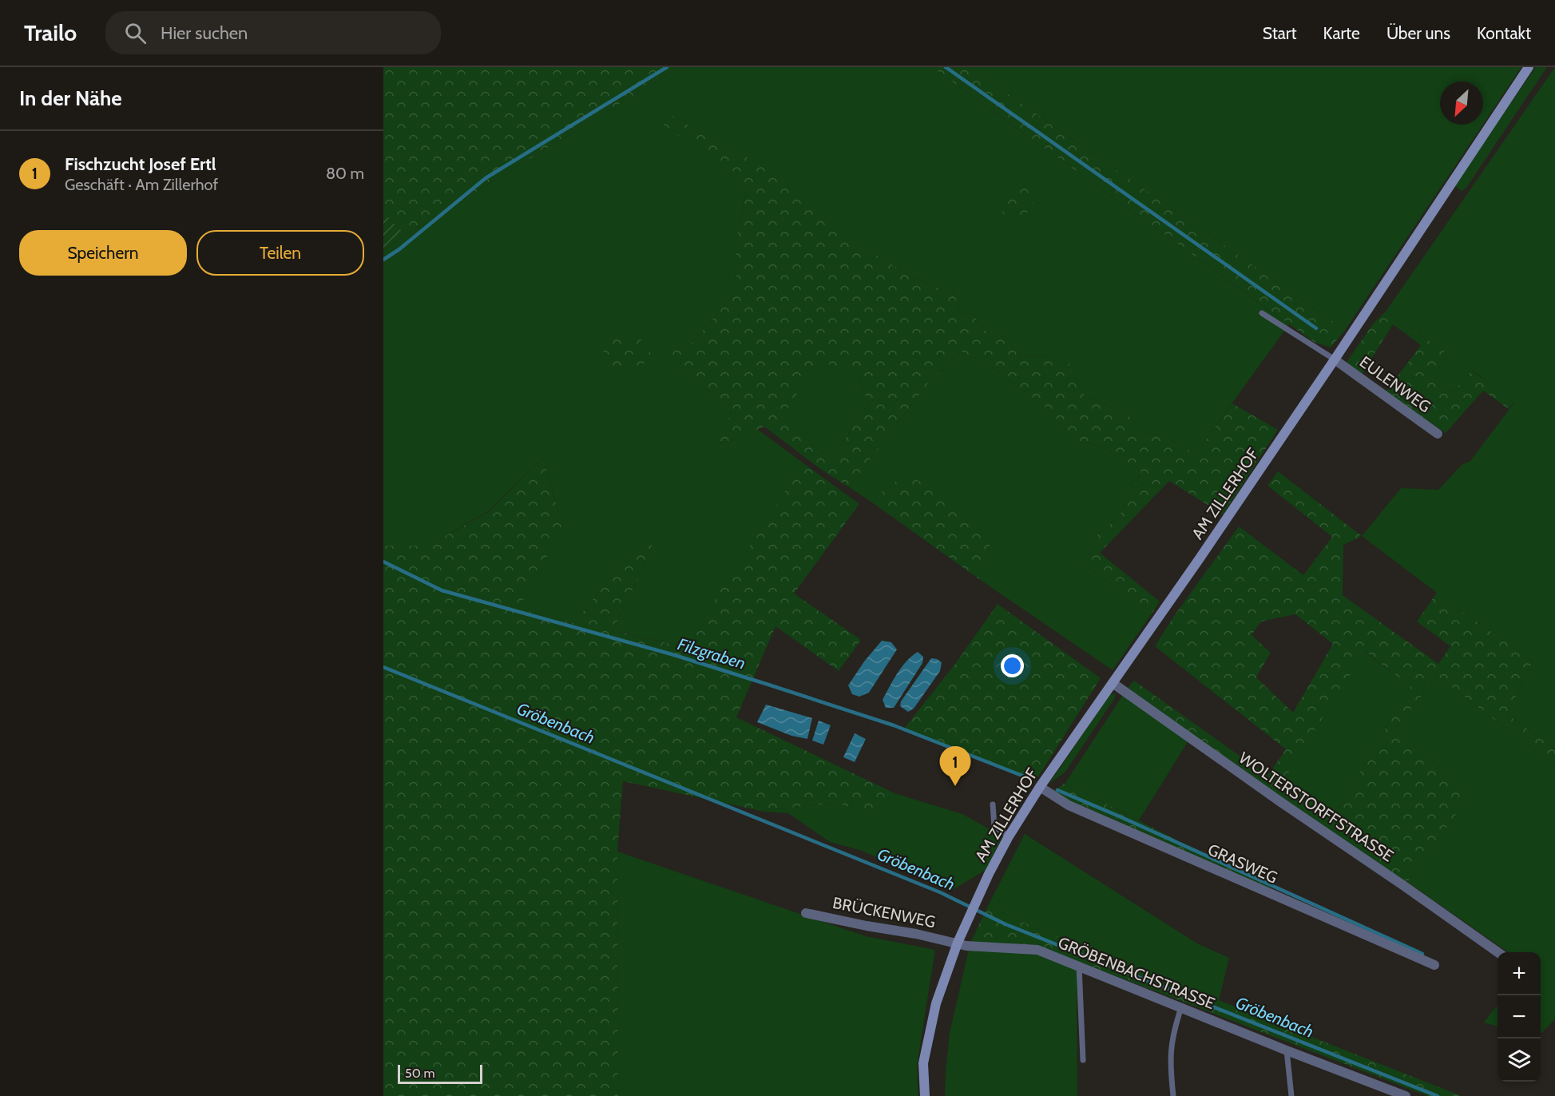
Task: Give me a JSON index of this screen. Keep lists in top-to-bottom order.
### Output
{
  "streets": {
    "street": [
      "EULENWEG",
      "AM ZILLERHOF",
      "WOLTERSTORFFSTRASSE",
      "GRASWEG",
      "BRÜCKENWEG",
      "GRÖBENBACHSTRASSE"
    ]
  },
  "crossings": [
    ["EULENWEG", "AM ZILLERHOF"],
    ["AM ZILLERHOF", "WOLTERSTORFFSTRASSE"],
    ["AM ZILLERHOF", "GRASWEG"],
    ["AM ZILLERHOF", "BRÜCKENWEG"],
    ["AM ZILLERHOF", "GRÖBENBACHSTRASSE"],
    ["BRÜCKENWEG", "GRÖBENBACHSTRASSE"]
  ],
  "water": ["Filzgraben", "Gröbenbach"],
  "scale_bar": "50 m",
  "north": "bottom left",
  "page": {
    "header": "Trailo",
    "search": "Hier suchen",
    "nav": [
      "Start",
      "Karte",
      "Über uns",
      "Kontakt"
    ],
    "heading": "In der Nähe",
    "list": [
      {
        "mark": "1",
        "name": "Fischzucht Josef Ertl",
        "note": "Geschäft · Am Zillerhof",
        "value": "80 m"
      }
    ],
    "buttons": ["Speichern", "Teilen"],
    "pins": "1",
    "map_buttons": ["+", "−"],
    "scale": "50 m"
  }
}
